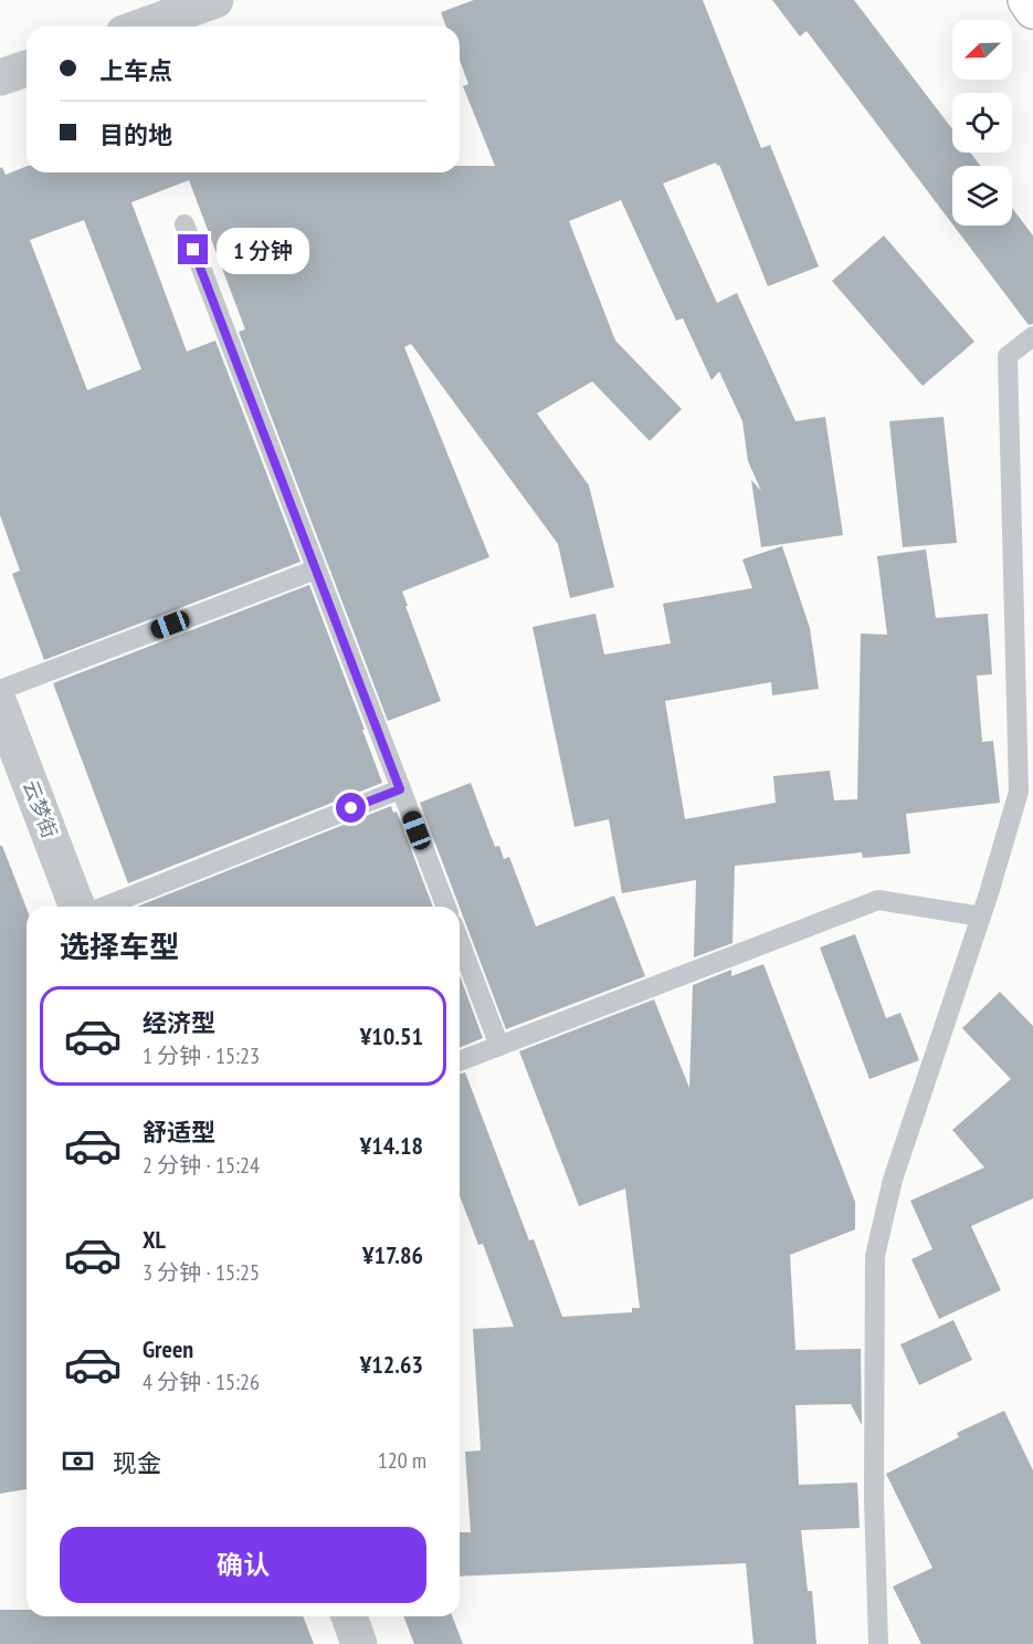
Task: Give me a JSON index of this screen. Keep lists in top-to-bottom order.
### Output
{
  "streets": {
    "street": ["云梦街"]
  },
  "north": "bottom left",
  "page": {
    "banner": ["上车点", "目的地"],
    "bubble": "1 分钟",
    "heading": "选择车型",
    "list": [
      {
        "name": "经济型",
        "note": "1 分钟 · 15:23",
        "value": "¥10.51"
      },
      {
        "name": "舒适型",
        "note": "2 分钟 · 15:24",
        "value": "¥14.18"
      },
      {
        "name": "XL",
        "note": "3 分钟 · 15:25",
        "value": "¥17.86"
      },
      {
        "name": "Green",
        "note": "4 分钟 · 15:26",
        "value": "¥12.63"
      }
    ],
    "pay": ["现金", "120 m"],
    "buttons": "确认"
  }
}
